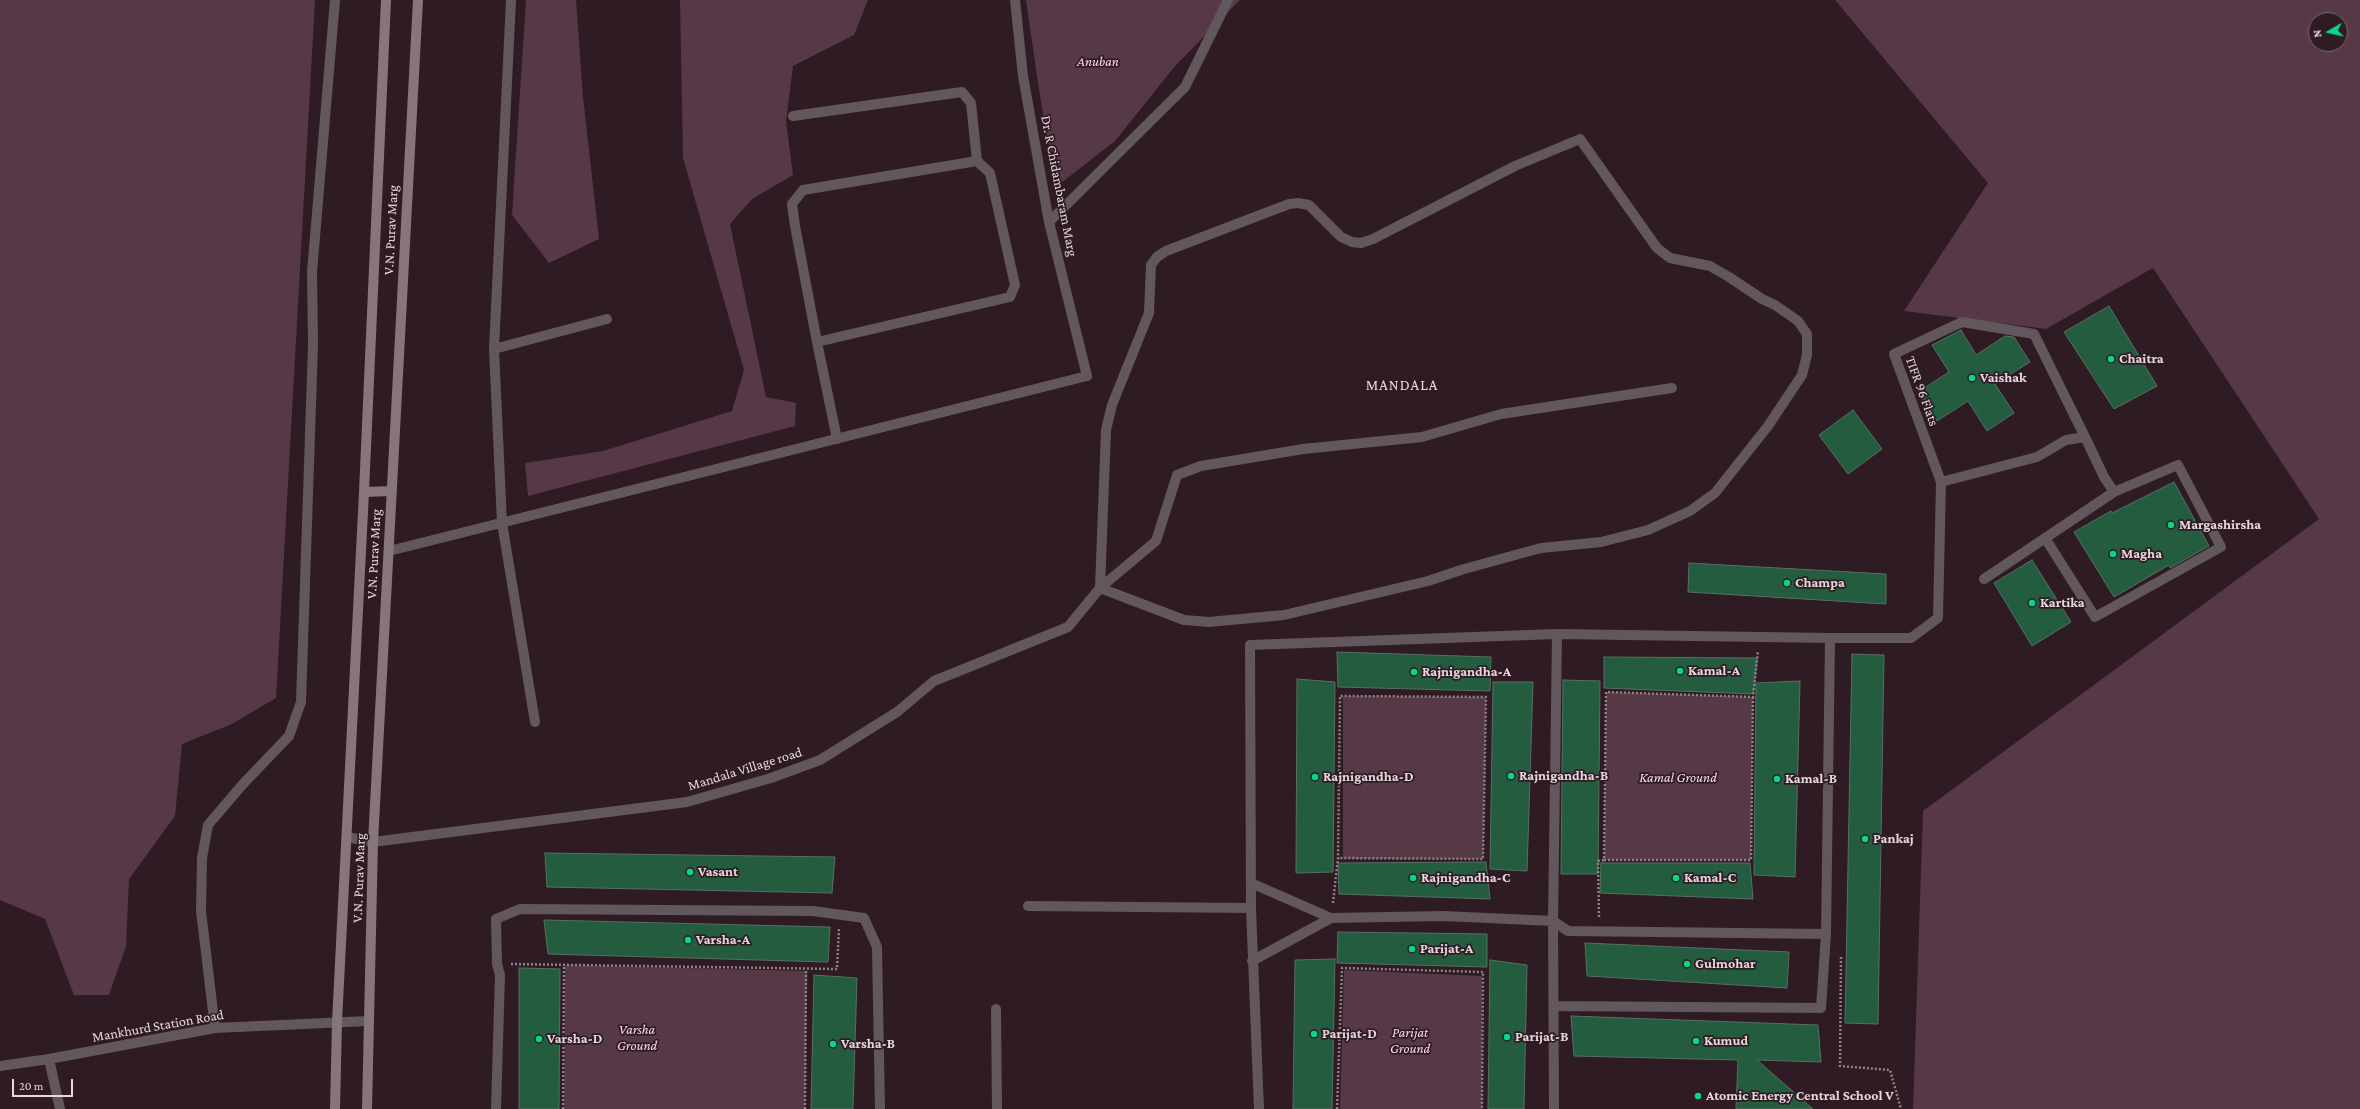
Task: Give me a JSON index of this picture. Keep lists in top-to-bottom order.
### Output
{
  "streets": {
    "street": [
      "Dr. R Chidambaram Marg",
      "V.N. Purav Marg",
      "TIFR 96 Flats",
      "Mandala Village road",
      "Mankhurd Station Road"
    ]
  },
  "crossings": [
    ["V.N. Purav Marg", "Mandala Village road"],
    ["V.N. Purav Marg", "Mankhurd Station Road"]
  ],
  "districts": ["MANDALA"],
  "parks": [
    "Anuban",
    "Kamal Ground",
    "Varsha Ground",
    "Parijat Ground"
  ],
  "places": [
    "Chaitra",
    "Vaishak",
    "Margashirsha",
    "Magha",
    "Champa",
    "Kartika",
    "Kamal-A",
    "Rajnigandha-A",
    "Rajnigandha-B",
    "Rajnigandha-D",
    "Kamal-B",
    "Pankaj",
    "Vasant",
    "Rajnigandha-C",
    "Kamal-C",
    "Varsha-A",
    "Parijat-A",
    "Gulmohar",
    "Parijat-D",
    "Parijat-B",
    "Varsha-D",
    "Kumud",
    "Varsha-B",
    "Atomic Energy Central School V"
  ],
  "scale_bar": "20 m",
  "north": "left"
}
